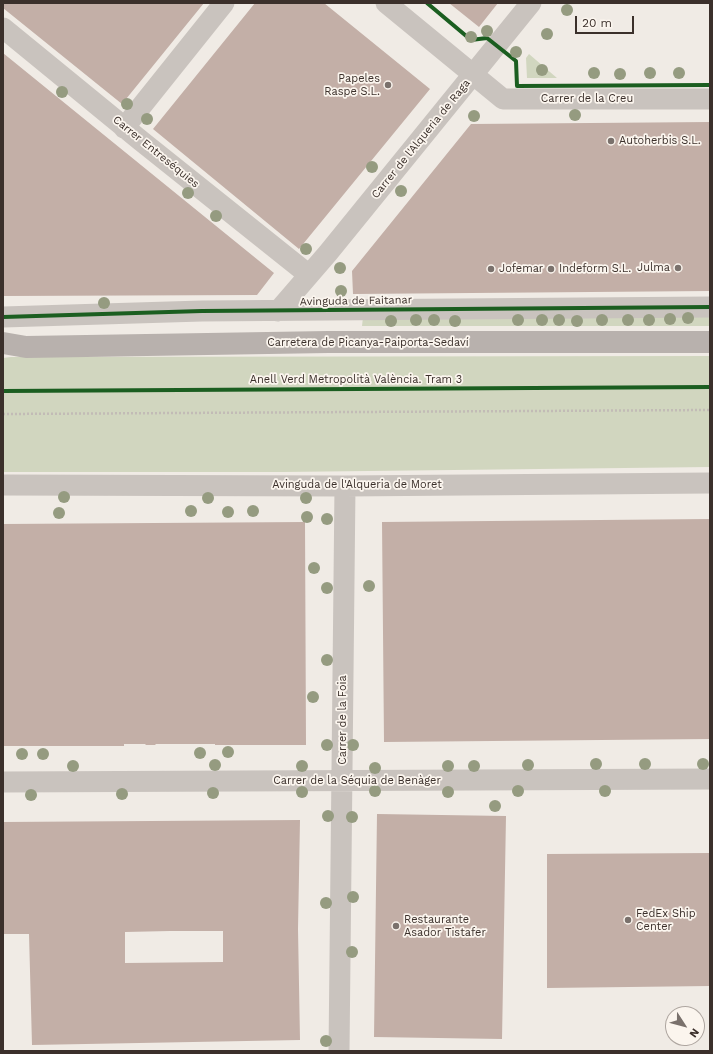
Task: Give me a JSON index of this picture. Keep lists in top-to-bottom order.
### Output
{
  "streets": {
    "main road": ["Carretera de Picanya-Paiporta-Sedaví"],
    "street": [
      "Carrer de la Creu",
      "Carrer de l'Alqueria de Raga",
      "Carrer Entreséquies",
      "Avinguda de Faitanar",
      "Avinguda de l'Alqueria de Moret",
      "Carrer de la Foia",
      "Carrer de la Séquia de Benàger"
    ],
    "cycle path": ["Anell Verd Metropolità València. Tram 3"]
  },
  "crossings": [
    ["Carrer de la Creu", "Carrer de l'Alqueria de Raga"],
    ["Carrer de l'Alqueria de Raga", "Carrer Entreséquies"],
    ["Carrer de l'Alqueria de Raga", "Avinguda de Faitanar"],
    ["Avinguda de l'Alqueria de Moret", "Carrer de la Foia"],
    ["Carrer de la Foia", "Carrer de la Séquia de Benàger"]
  ],
  "places": [
    "Papeles Raspe S.L.",
    "Autoherbis S.L.",
    "Julma",
    "Jofemar",
    "Indeform S.L.",
    "FedEx Ship Center",
    "Restaurante Asador Tistafer"
  ],
  "scale_bar": "20 m",
  "north": "bottom right"
}
